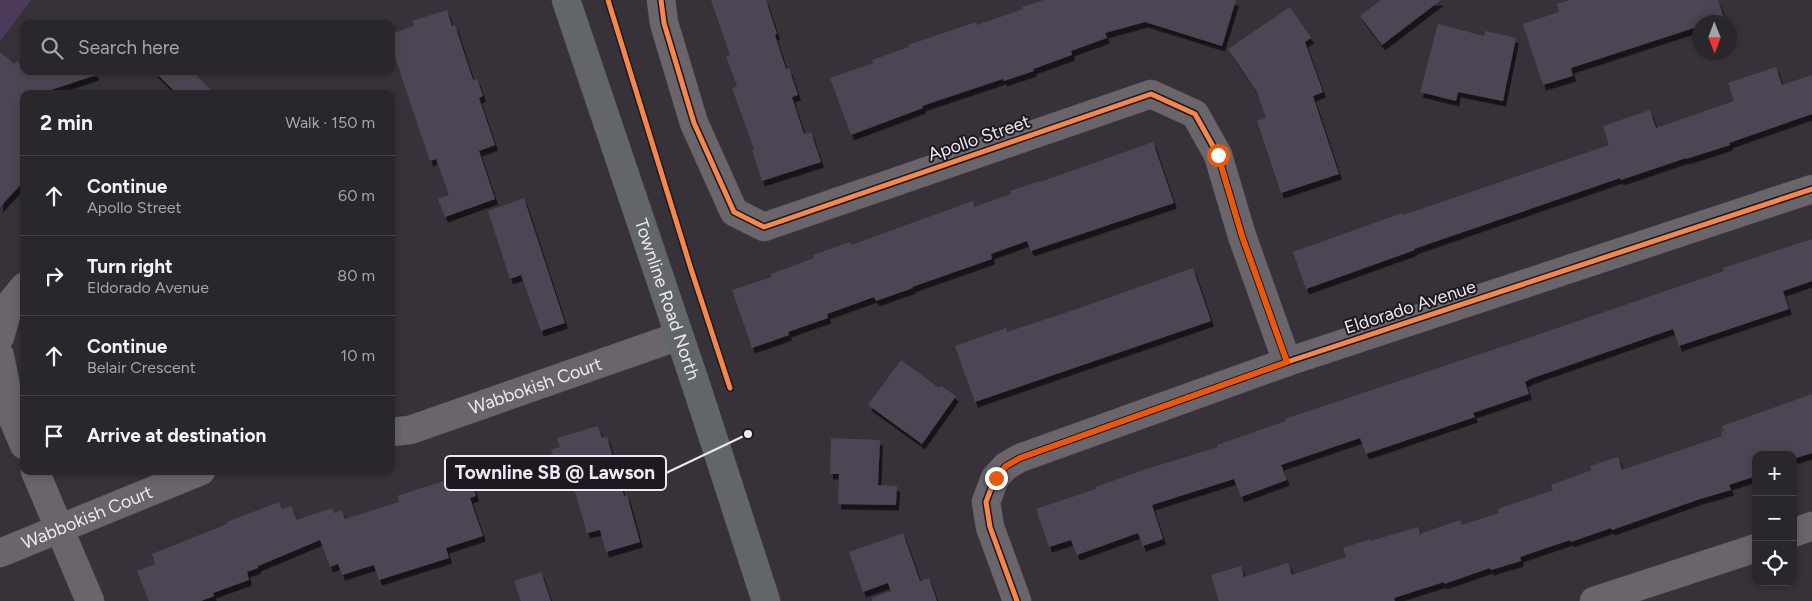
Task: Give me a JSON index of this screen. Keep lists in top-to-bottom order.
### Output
{
  "streets": {
    "main road": ["Townline Road North"],
    "street": ["Apollo Street", "Eldorado Avenue", "Wabbokish Court"]
  },
  "crossings": [
    ["Apollo Street", "Eldorado Avenue"],
    ["Townline Road North", "Wabbokish Court"]
  ],
  "places": ["Townline SB @ Lawson"],
  "north": "bottom",
  "page": {
    "search": "Search here",
    "heading": ["2 min", "Walk · 150 m"],
    "list": [
      ["Continue", "Apollo Street", "60 m"],
      ["Turn right", "Eldorado Avenue", "80 m"],
      ["Continue", "Belair Crescent", "10 m"],
      "Arrive at destination"
    ],
    "map_buttons": ["+", "−"]
  }
}
